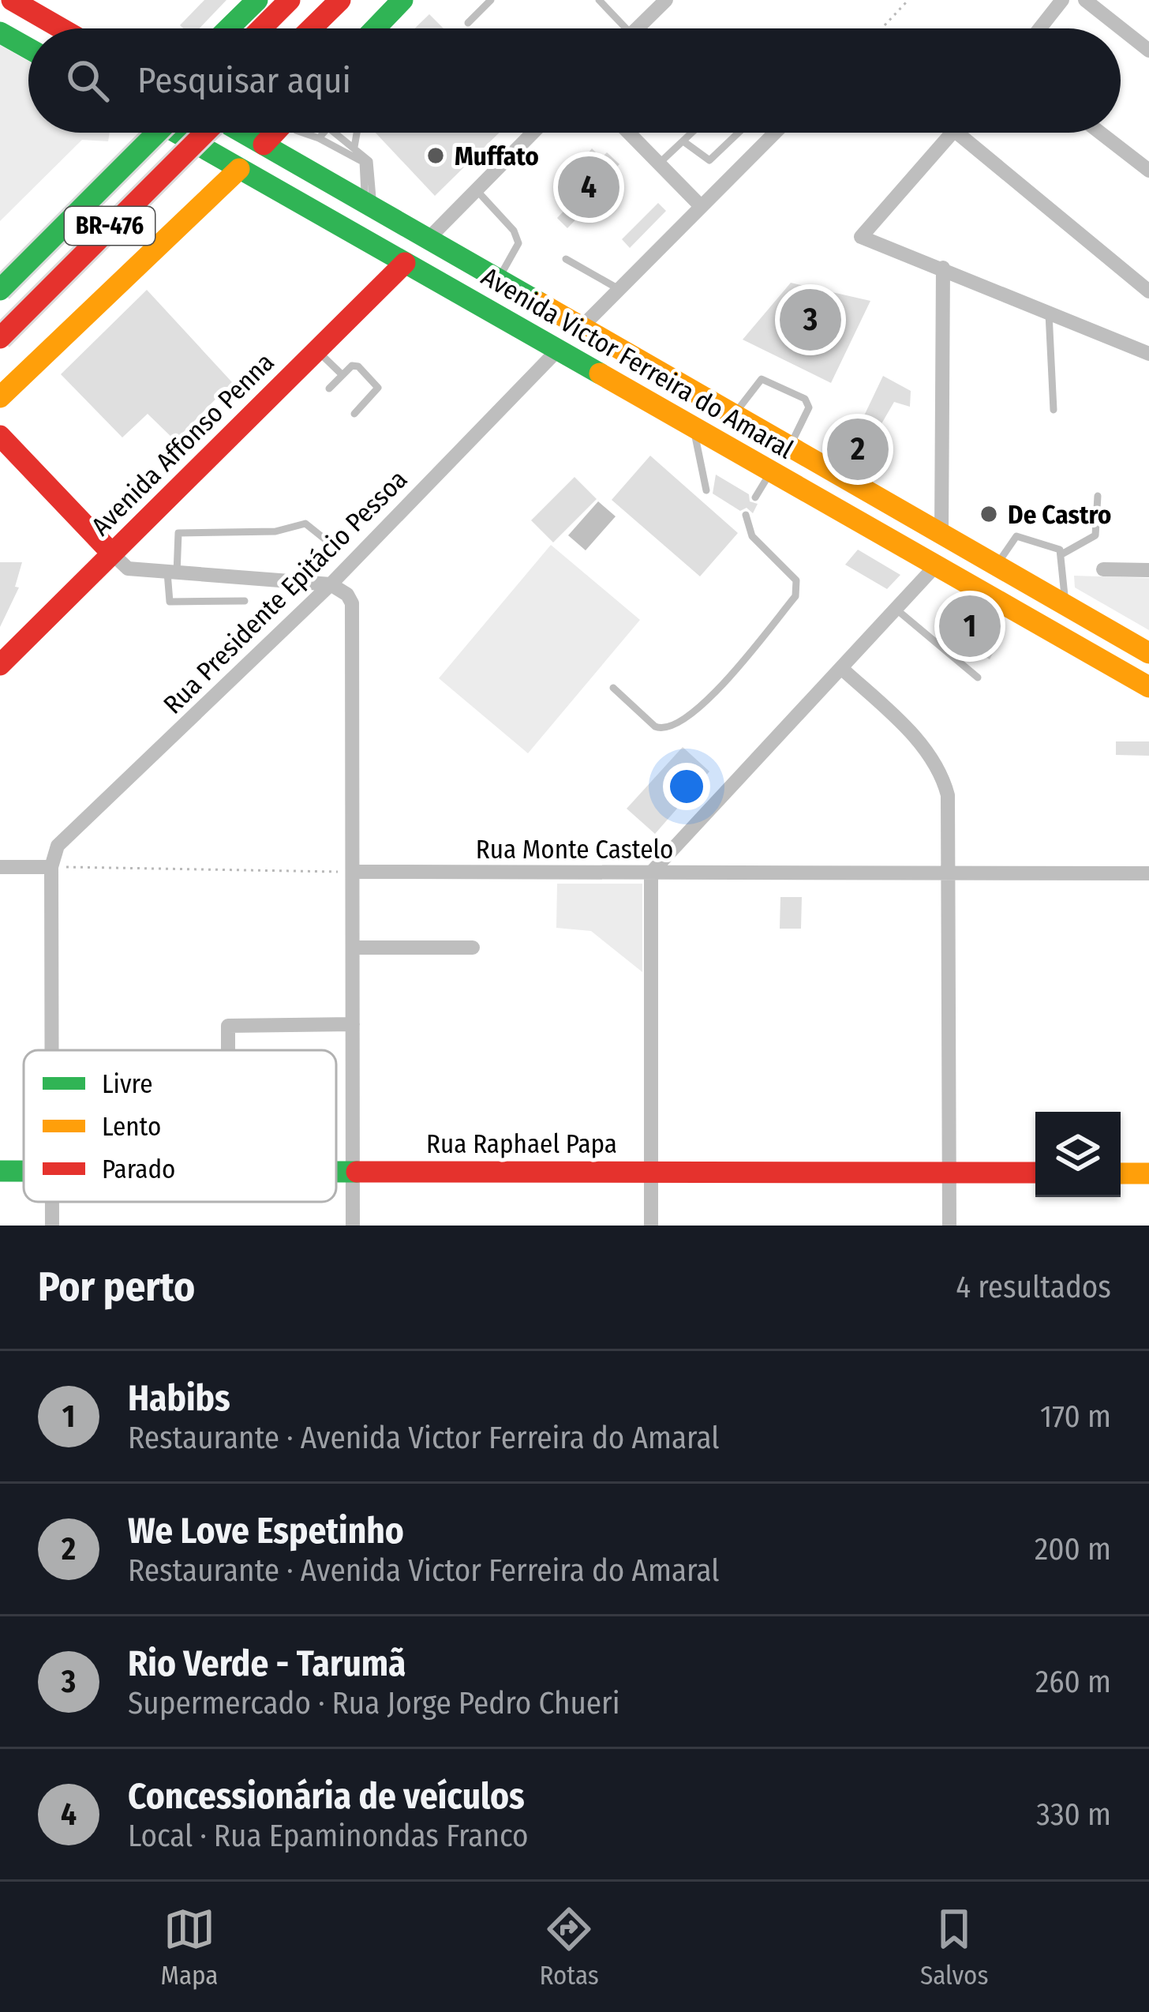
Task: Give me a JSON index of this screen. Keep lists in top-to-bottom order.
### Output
{
  "streets": {
    "main road": [
      "BR-476",
      "Avenida Victor Ferreira do Amaral",
      "Avenida Affonso Penna",
      "Rua Raphael Papa"
    ],
    "street": ["Rua Presidente Epitácio Pessoa", "Rua Monte Castelo"]
  },
  "crossings": [
    ["Avenida Victor Ferreira do Amaral", "Avenida Affonso Penna"],
    ["Avenida Victor Ferreira do Amaral", "Rua Presidente Epitácio Pessoa"]
  ],
  "places": ["Muffato", "De Castro"],
  "legend": ["Livre", "Lento", "Parado"],
  "page": {
    "search": "Pesquisar aqui",
    "pins": [
      "4",
      "3",
      "2",
      "1"
    ],
    "heading": ["Por perto", "4 resultados"],
    "list": [
      {
        "mark": "1",
        "name": "Habibs",
        "note": "Restaurante · Avenida Victor Ferreira do Amaral",
        "value": "170 m"
      },
      {
        "mark": "2",
        "name": "We Love Espetinho",
        "note": "Restaurante · Avenida Victor Ferreira do Amaral",
        "value": "200 m"
      },
      {
        "mark": "3",
        "name": "Rio Verde - Tarumã",
        "note": "Supermercado · Rua Jorge Pedro Chueri",
        "value": "260 m"
      },
      {
        "mark": "4",
        "name": "Concessionária de veículos",
        "note": "Local · Rua Epaminondas Franco",
        "value": "330 m"
      }
    ],
    "nav": ["Mapa", "Rotas", "Salvos"]
  }
}
